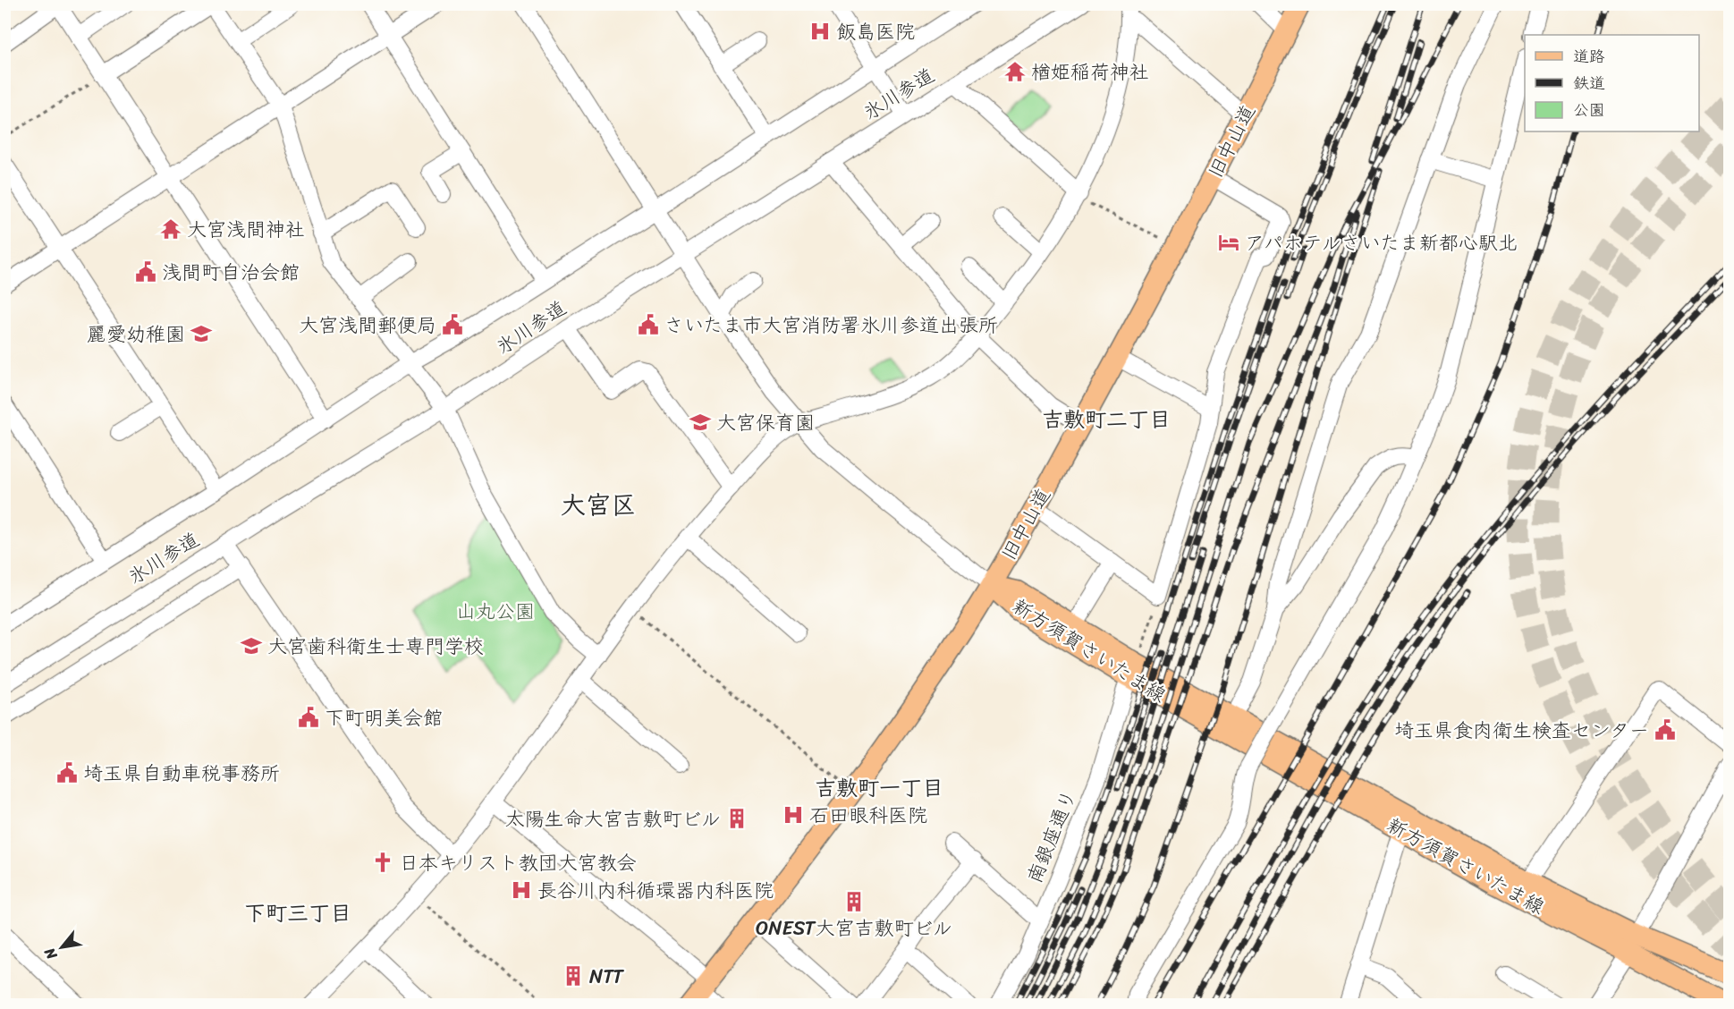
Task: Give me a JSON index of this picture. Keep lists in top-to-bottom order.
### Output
{
  "streets": {
    "main road": ["旧中山道", "新方須賀さいたま線"],
    "street": ["氷川参道", "南銀座通り"]
  },
  "crossings": [
    ["旧中山道", "新方須賀さいたま線"],
    ["新方須賀さいたま線", "南銀座通り"]
  ],
  "districts": [
    "吉敷町二丁目",
    "大宮区",
    "吉敷町一丁目",
    "下町三丁目"
  ],
  "parks": ["山丸公園"],
  "places": {
    "hospital": ["飯島医院", "石田眼科医院", "長谷川内科循環器内科医院"],
    "temple": ["楢姫稲荷神社", "大宮浅間神社"],
    "hotel": ["アパホテルさいたま新都心駅北"],
    "public building": [
      "浅間町自治会館",
      "大宮浅間郵便局",
      "さいたま市大宮消防署氷川参道出張所",
      "下町明美会館",
      "埼玉県食肉衛生検査センター",
      "埼玉県自動車税事務所"
    ],
    "school or university": ["麗愛幼稚園", "大宮保育園", "大宮歯科衛生士専門学校"],
    "building": ["太陽生命大宮吉敷町ビル", "ONEST大宮吉敷町ビル", "NTT"],
    "church": ["日本キリスト教団大宮教会"]
  },
  "legend": ["道路", "鉄道", "公園"],
  "north": "bottom left"
}
